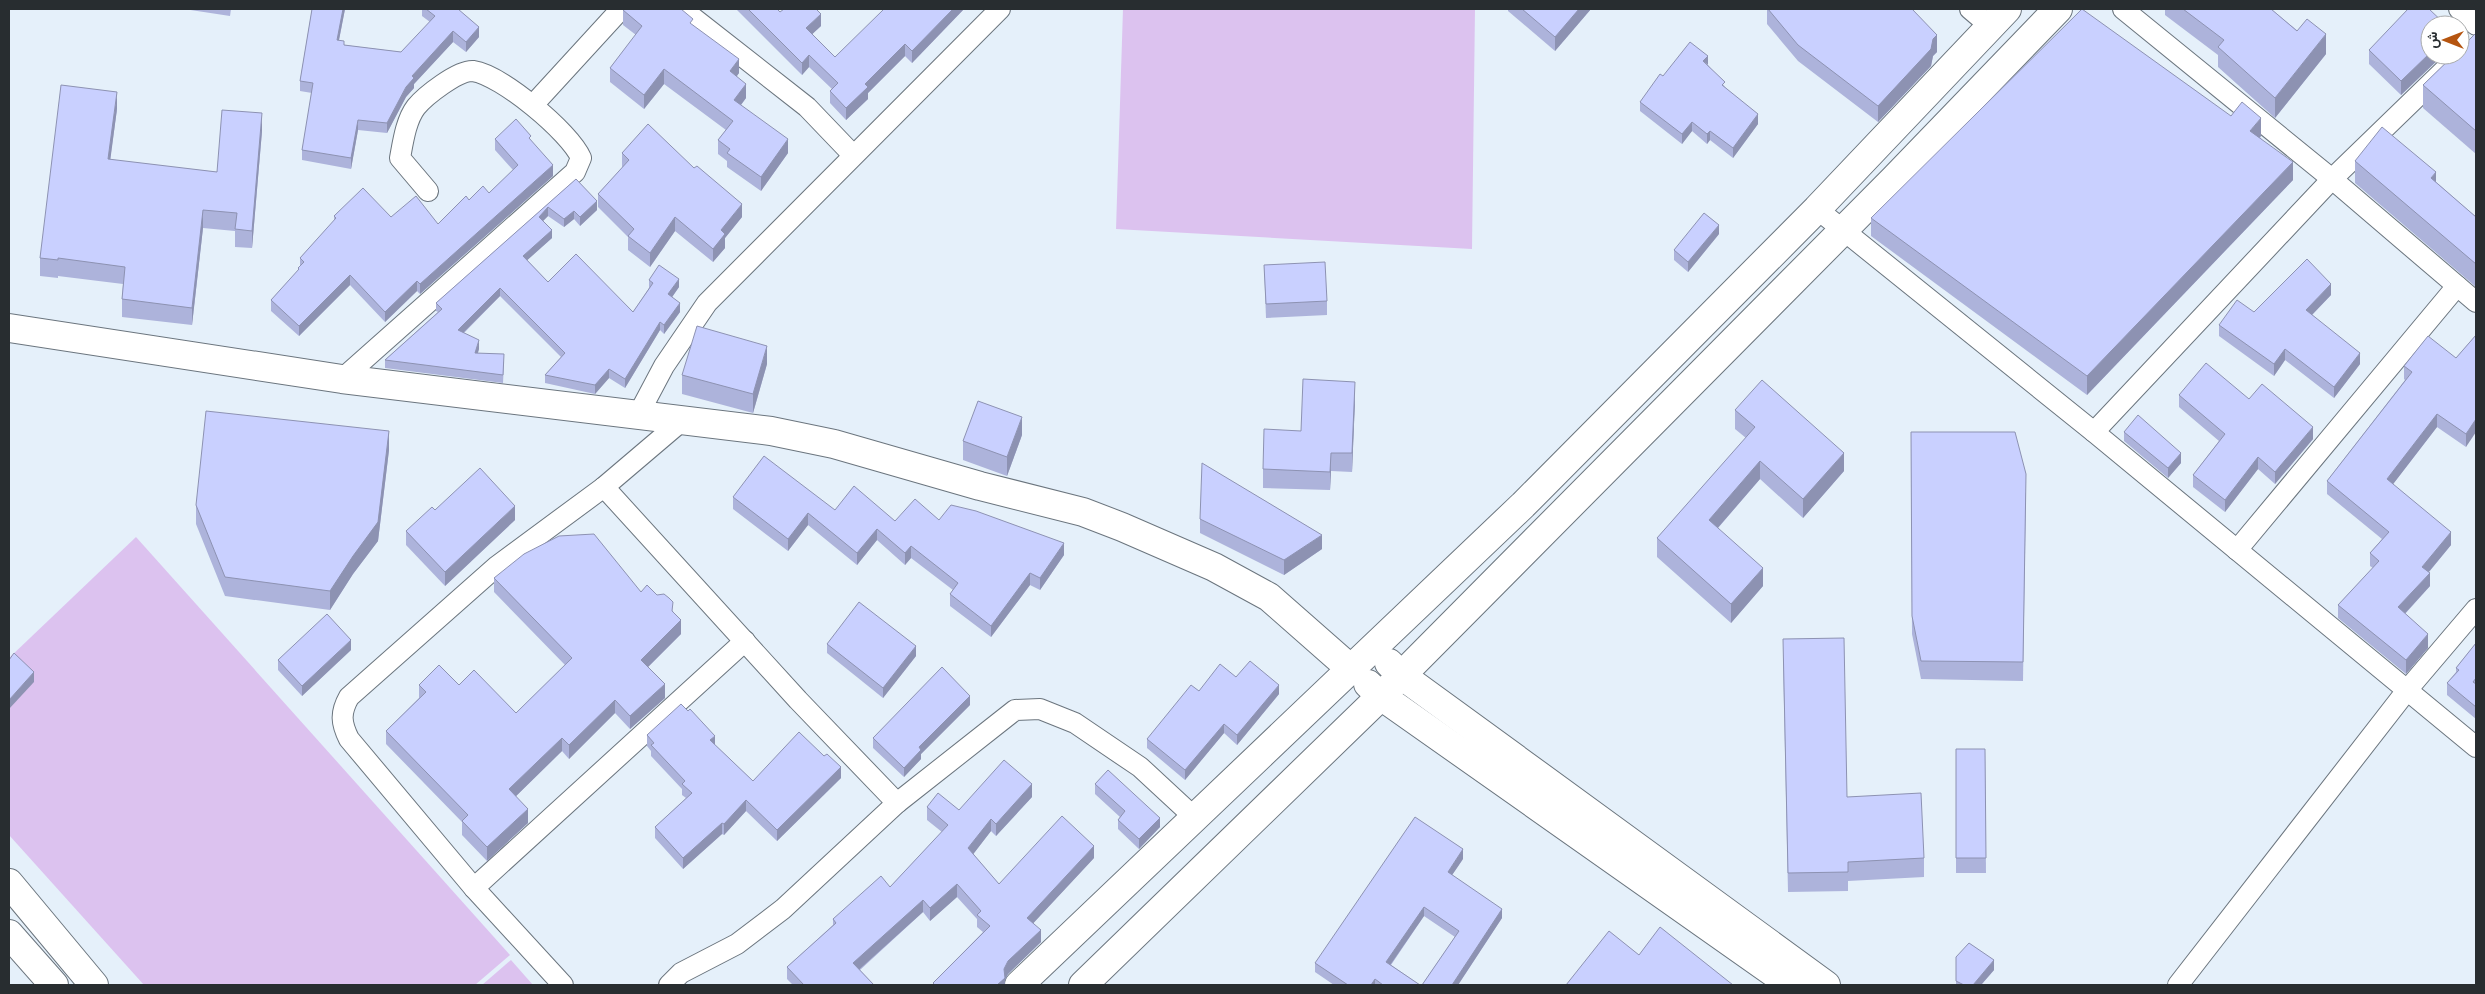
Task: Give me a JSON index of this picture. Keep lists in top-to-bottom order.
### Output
{
  "north": "left"
}
